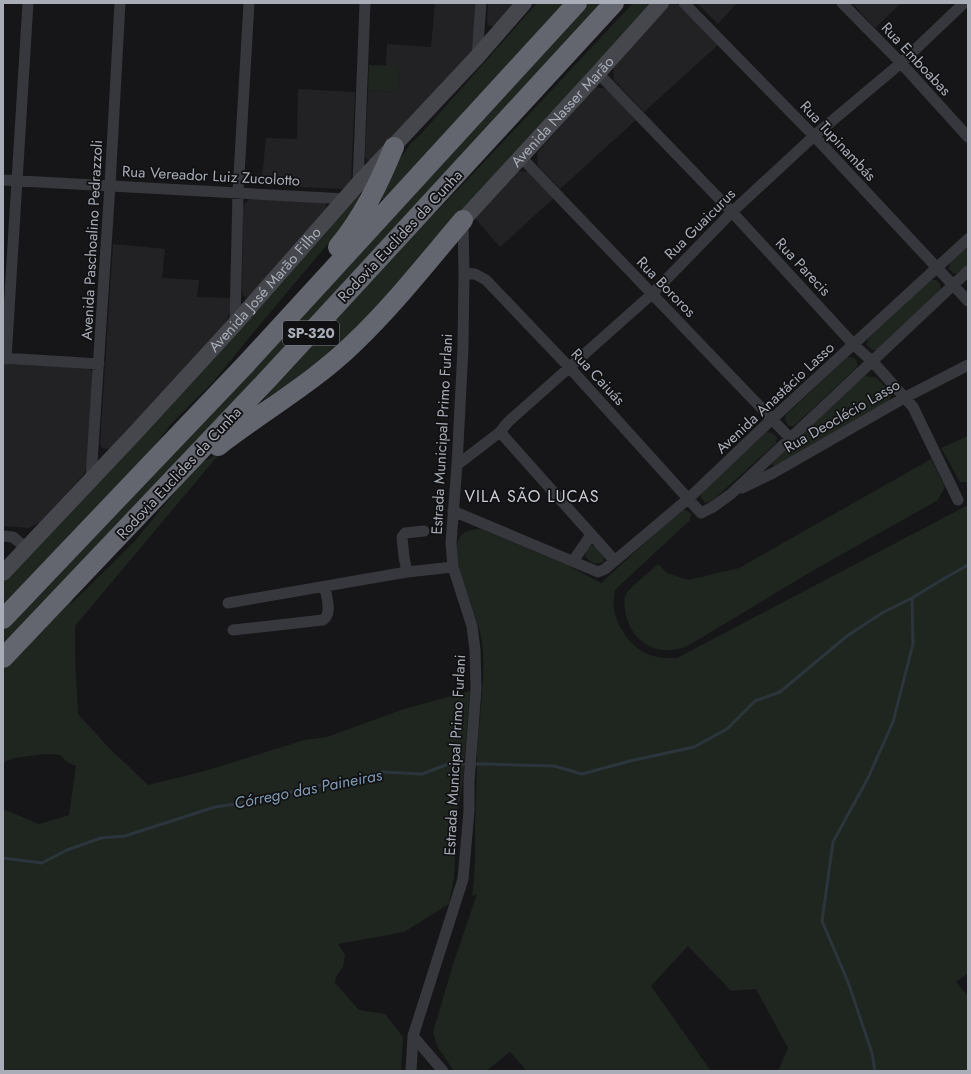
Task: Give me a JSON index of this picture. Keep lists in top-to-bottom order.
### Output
{
  "streets": {
    "highway": ["Rodovia Euclides da Cunha", "SP-320"],
    "main road": ["Avenida Nasser Marão", "Avenida José Marão Filho"],
    "street": [
      "Rua Emboabas",
      "Rua Tupinambás",
      "Rua Vereador Luiz Zucolotto",
      "Rua Guaicurus",
      "Avenida Paschoalino Pedrazzoli",
      "Rua Parecis",
      "Rua Bororos",
      "Rua Caiuás",
      "Avenida Anastácio Lasso",
      "Rua Deoclécio Lasso",
      "Estrada Municipal Primo Furlani"
    ]
  },
  "crossings": [
    ["Rua Emboabas", "Rua Guaicurus"],
    ["Avenida Nasser Marão", "Rua Parecis"],
    ["Avenida Nasser Marão", "Rua Bororos"],
    ["Avenida Nasser Marão", "Estrada Municipal Primo Furlani"],
    ["Rua Tupinambás", "Rua Guaicurus"],
    ["Rua Tupinambás", "Avenida Anastácio Lasso"],
    ["Rua Vereador Luiz Zucolotto", "Avenida Paschoalino Pedrazzoli"],
    ["Rua Vereador Luiz Zucolotto", "Avenida José Marão Filho"],
    ["Rua Guaicurus", "Rua Parecis"],
    ["Rua Guaicurus", "Rua Bororos"],
    ["Rua Guaicurus", "Rua Caiuás"],
    ["Rua Guaicurus", "Estrada Municipal Primo Furlani"],
    ["Avenida Paschoalino Pedrazzoli", "Avenida José Marão Filho"],
    ["Rua Parecis", "Avenida Anastácio Lasso"],
    ["Rua Parecis", "Rua Deoclécio Lasso"],
    ["Rua Bororos", "Avenida Anastácio Lasso"],
    ["Rua Caiuás", "Avenida Anastácio Lasso"],
    ["Rua Caiuás", "Rua Deoclécio Lasso"],
    ["Rua Caiuás", "Estrada Municipal Primo Furlani"]
  ],
  "districts": ["VILA SÃO LUCAS"],
  "water": ["Córrego das Paineiras"]
}
